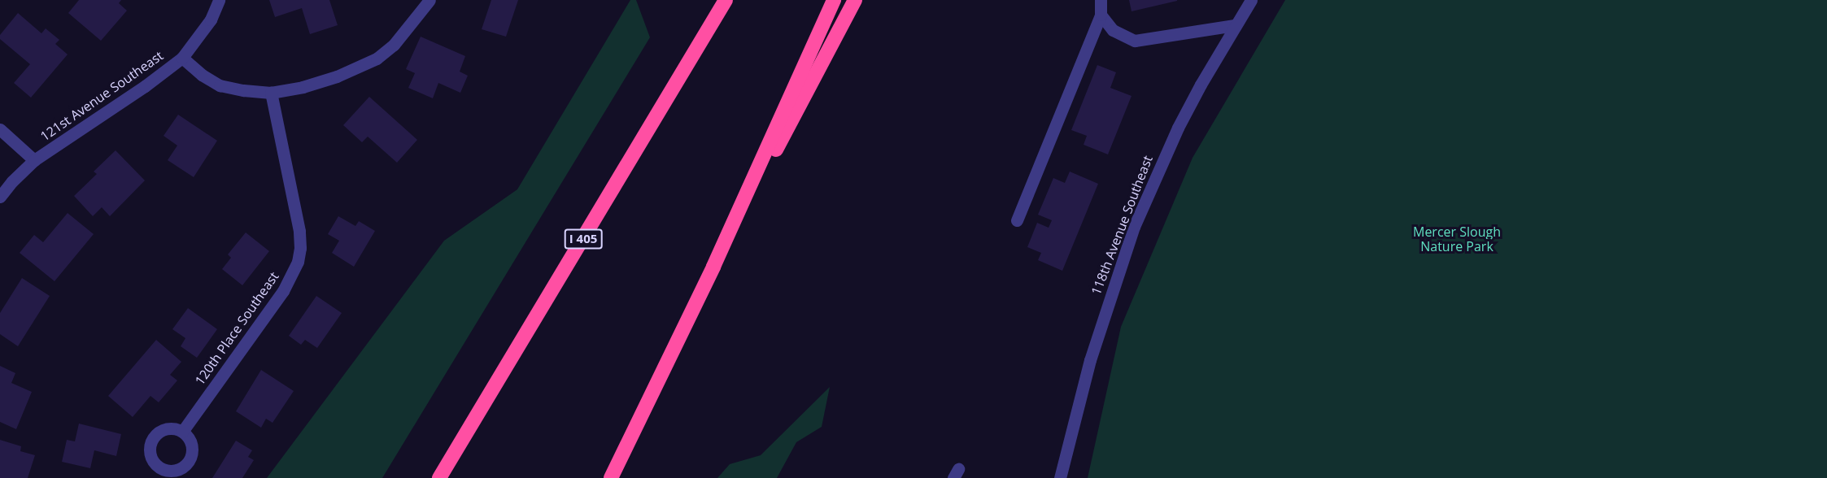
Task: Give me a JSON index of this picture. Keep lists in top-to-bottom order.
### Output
{
  "streets": {
    "highway": ["I 405"],
    "street": ["121st Avenue Southeast", "118th Avenue Southeast", "120th Place Southeast"]
  },
  "crossings": [
    ["121st Avenue Southeast", "120th Place Southeast"]
  ],
  "parks": ["Mercer Slough Nature Park"]
}
